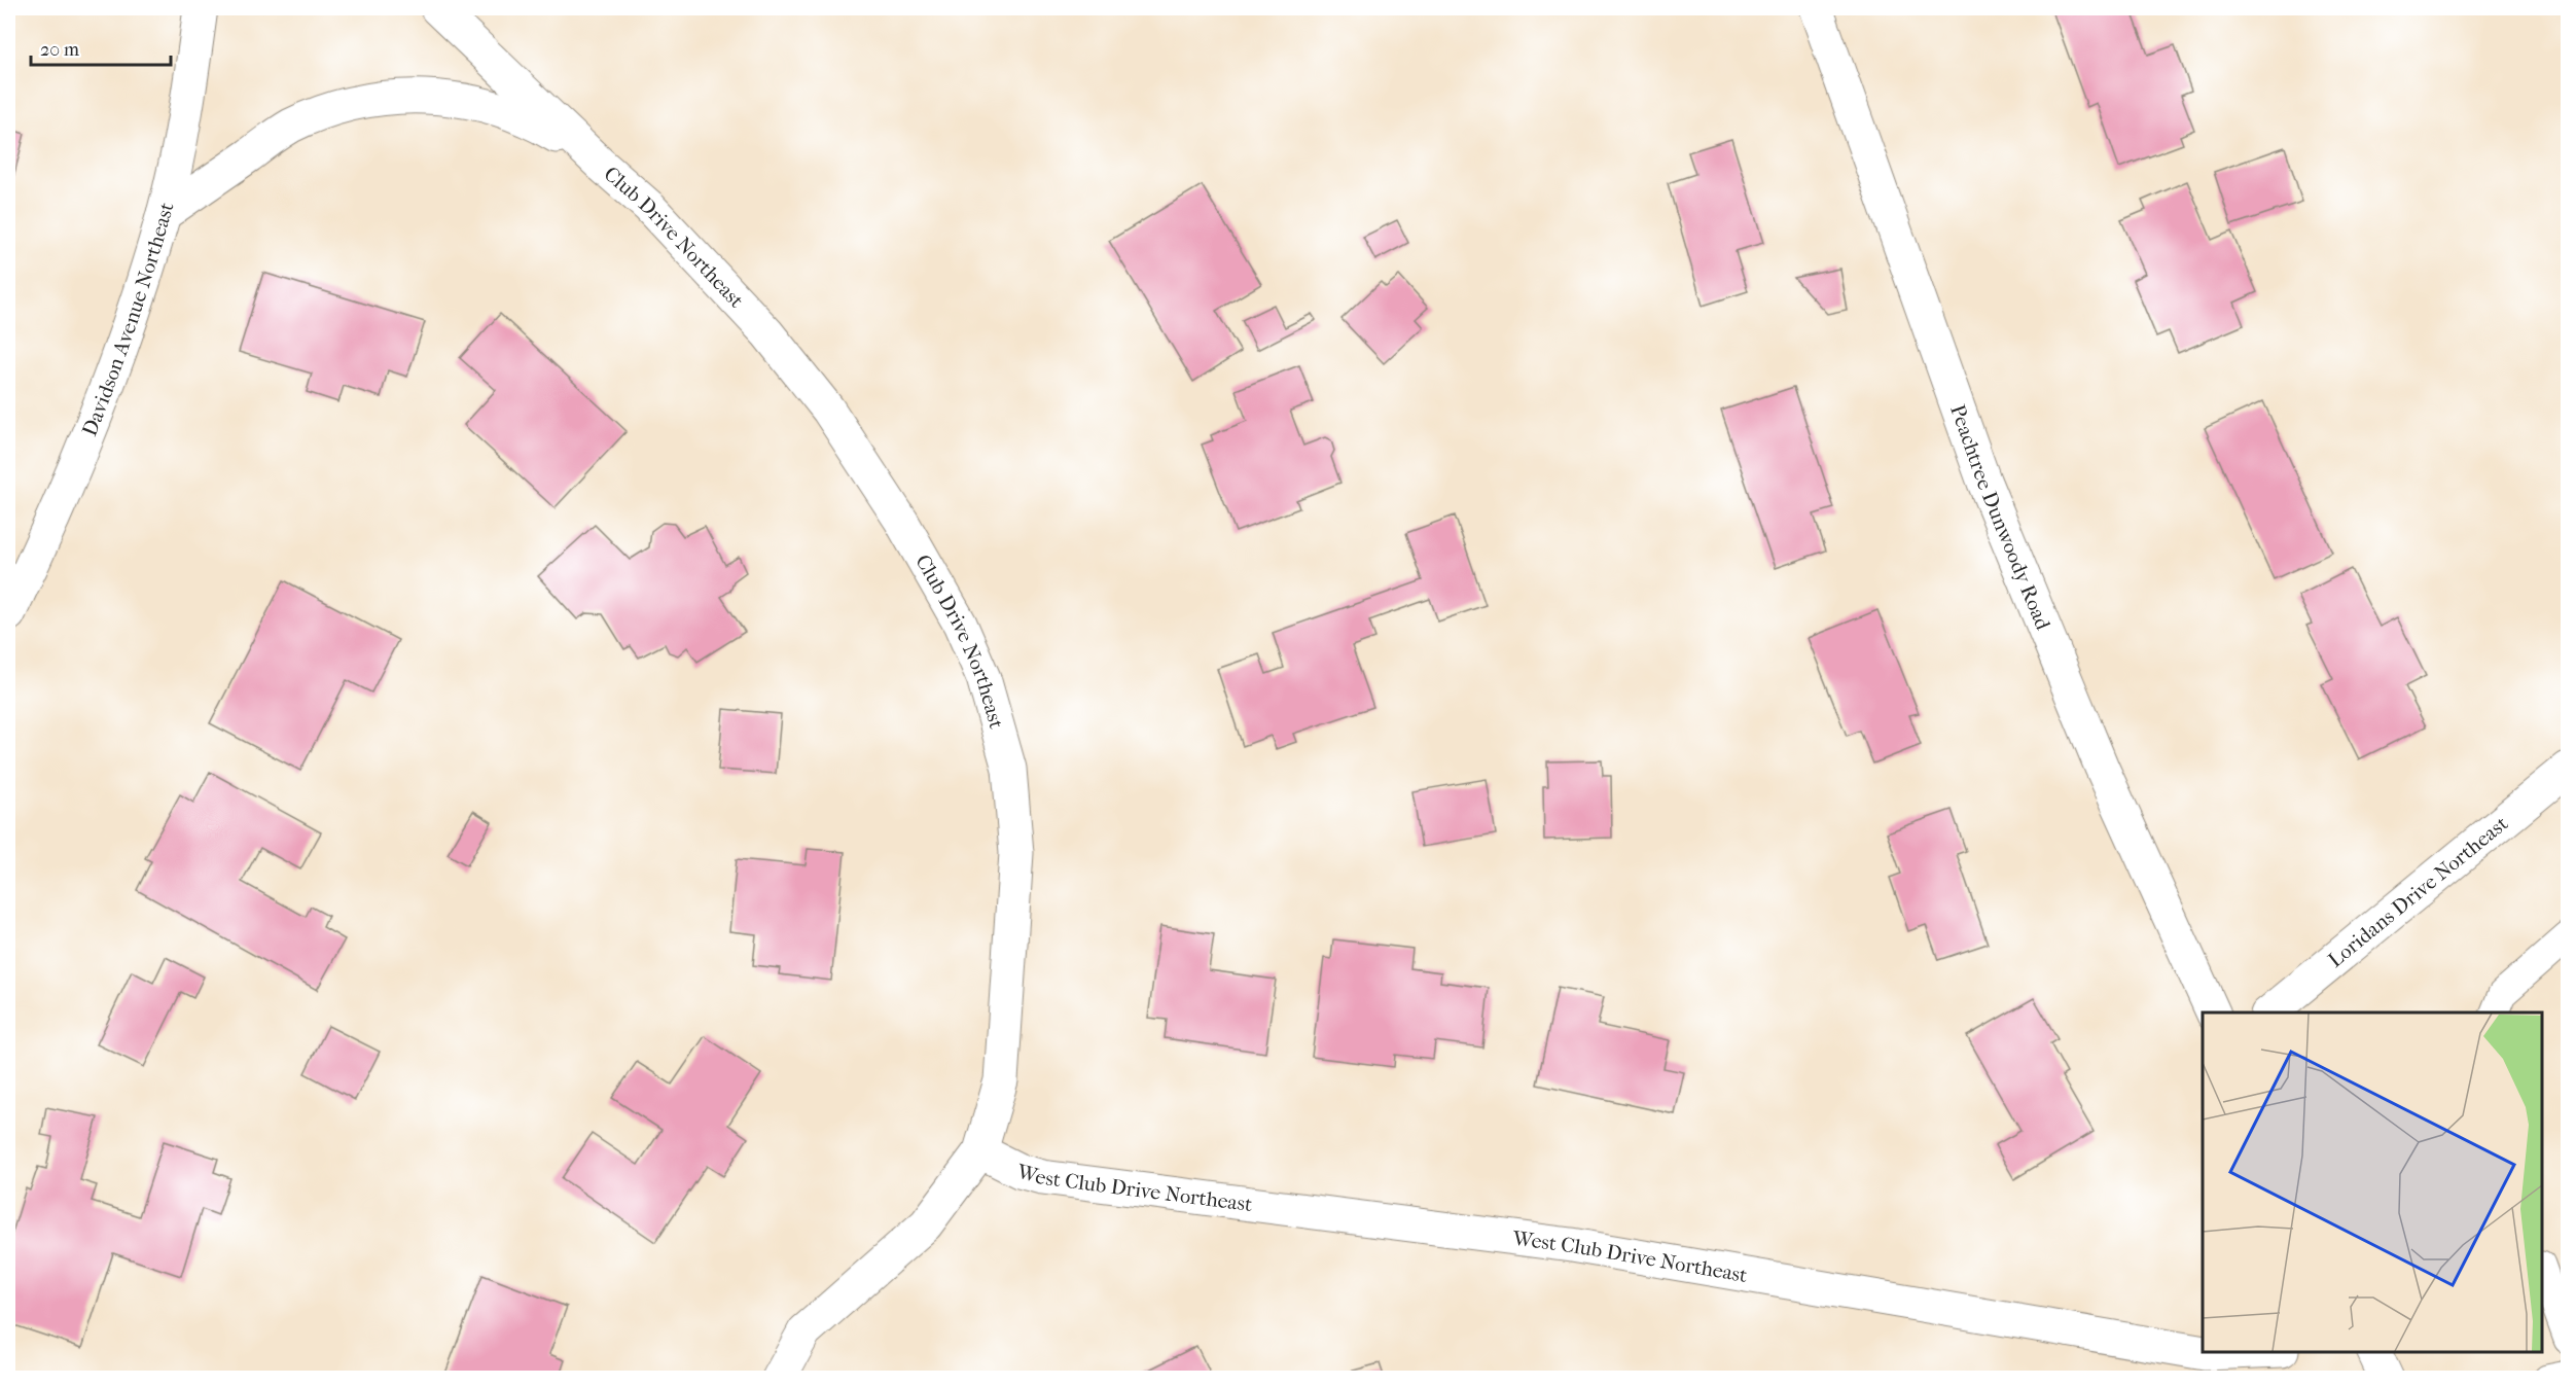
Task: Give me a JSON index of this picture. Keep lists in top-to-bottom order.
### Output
{
  "streets": {
    "street": [
      "Club Drive Northeast",
      "Davidson Avenue Northeast",
      "Peachtree Dunwoody Road",
      "Loridans Drive Northeast",
      "West Club Drive Northeast"
    ]
  },
  "crossings": [
    ["Club Drive Northeast", "West Club Drive Northeast"]
  ],
  "scale_bar": "20 m"
}
